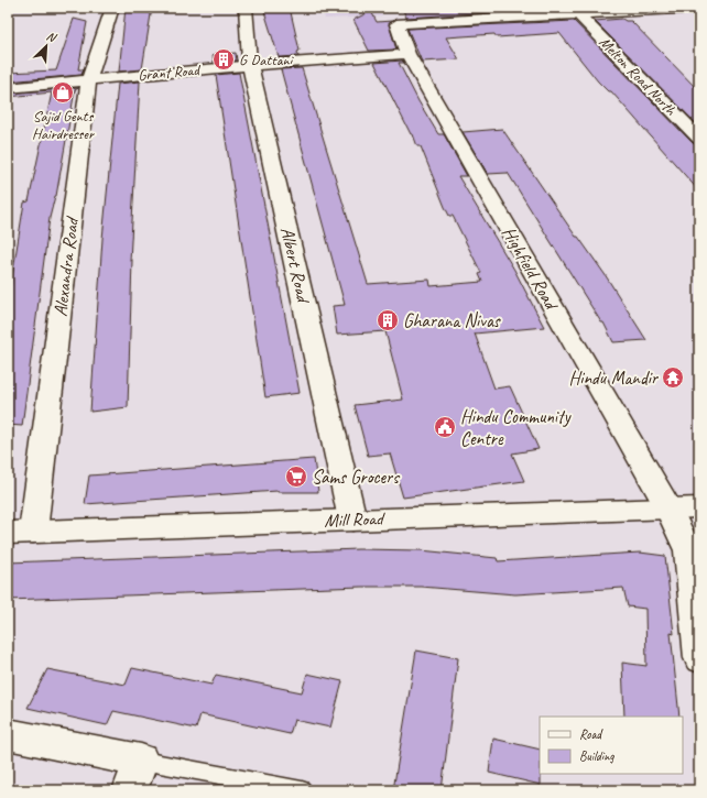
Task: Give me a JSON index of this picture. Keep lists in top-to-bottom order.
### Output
{
  "streets": {
    "street": [
      "Grant Road",
      "Melton Road North",
      "Albert Road",
      "Alexandra Road",
      "Highfield Road",
      "Mill Road"
    ]
  },
  "crossings": [
    ["Grant Road", "Albert Road"],
    ["Grant Road", "Alexandra Road"],
    ["Grant Road", "Highfield Road"],
    ["Melton Road North", "Highfield Road"],
    ["Albert Road", "Mill Road"],
    ["Alexandra Road", "Mill Road"],
    ["Highfield Road", "Mill Road"]
  ],
  "places": {
    "building": ["G Dattani", "Gharana Nivas"],
    "shop": ["Sajid Gents Hairdresser"],
    "temple": ["Hindu Mandir"],
    "public building": ["Hindu Community Centre"],
    "supermarket": ["Sams Grocers"]
  },
  "legend": ["Road", "Building"],
  "north": "top right"
}
